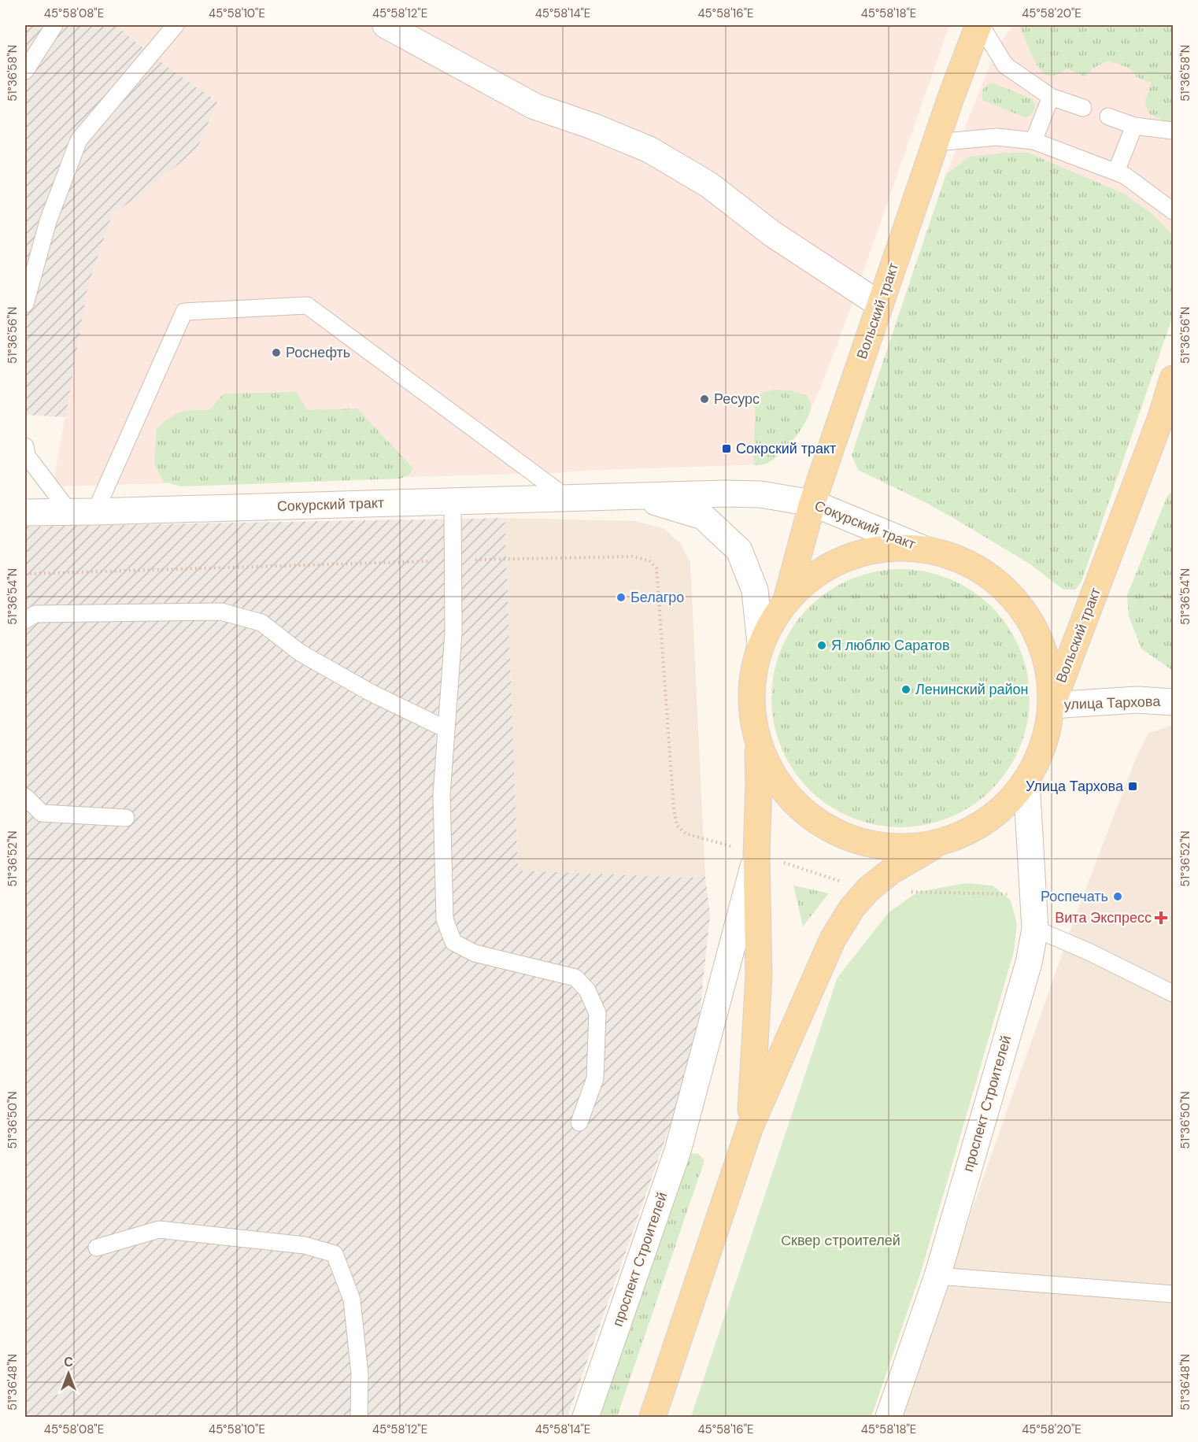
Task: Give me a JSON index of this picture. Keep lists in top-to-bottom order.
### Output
{
  "streets": {
    "main road": ["Вольский тракт", "проспект Строителей"],
    "street": ["Сокурский тракт", "улица Тархова"]
  },
  "crossings": [
    ["Вольский тракт", "Сокурский тракт"],
    ["Вольский тракт", "улица Тархова"]
  ],
  "parks": ["Cквер cтроителей"],
  "places": {
    "other": [
      "Роснефть",
      "Ресурс",
      "Белагро",
      "Я люблю Саратов",
      "Ленинский район",
      "Роспечать"
    ],
    "transit": ["Сокрский тракт", "Улица Тархова"],
    "health": ["Вита Экспресс"]
  },
  "north": "top",
  "coordinates": [
    "45°58'08\"E",
    "45°58'10\"E",
    "45°58'12\"E",
    "45°58'14\"E",
    "45°58'16\"E",
    "45°58'18\"E",
    "45°58'20\"E",
    "51°36'58\"N",
    "51°36'56\"N",
    "51°36'54\"N",
    "51°36'52\"N",
    "51°36'50\"N",
    "51°36'48\"N"
  ]
}
